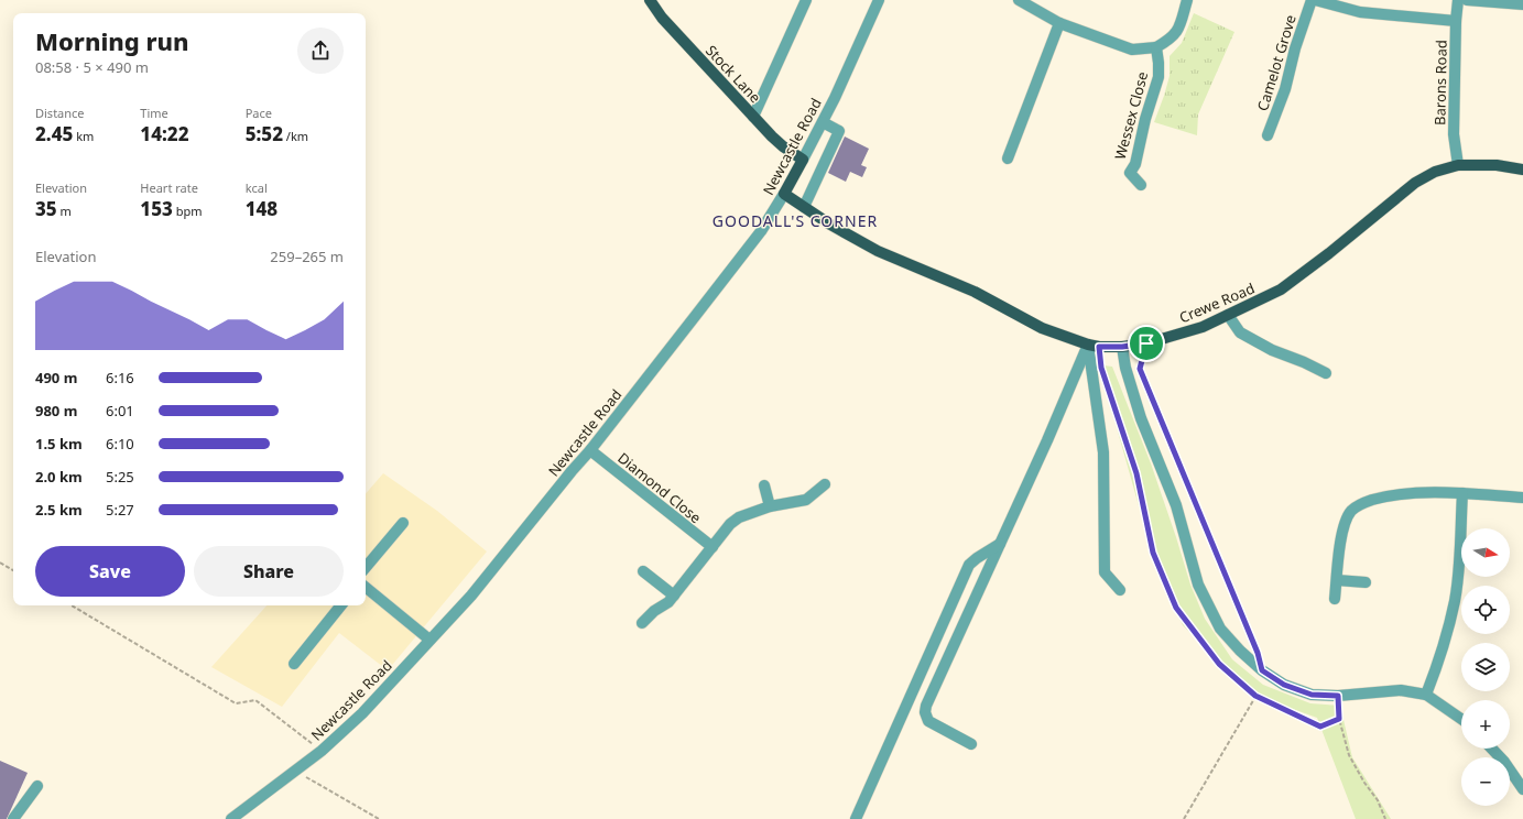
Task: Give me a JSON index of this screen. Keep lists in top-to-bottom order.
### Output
{
  "streets": {
    "main road": ["Stock Lane", "Newcastle Road", "Crewe Road"],
    "street": [
      "Camelot Grove",
      "Barons Road",
      "Wessex Close",
      "Diamond Close"
    ]
  },
  "crossings": [
    ["Stock Lane", "Newcastle Road"],
    ["Barons Road", "Crewe Road"],
    ["Newcastle Road", "Crewe Road"],
    ["Newcastle Road", "Diamond Close"]
  ],
  "districts": ["GOODALL'S CORNER"],
  "north": "right",
  "page": {
    "heading": ["Morning run", "08:58 · 5 × 490 m"],
    "stats": [
      ["Distance", "2.45 km"],
      ["Time", "14:22"],
      ["Pace", "5:52 /km"],
      ["Elevation", "35 m"],
      ["Heart rate", "153 bpm"],
      ["kcal", "148"]
    ],
    "chart": ["Elevation", "259–265 m"],
    "list": [
      {
        "name": "490 m",
        "note": "6:16"
      },
      {
        "name": "980 m",
        "note": "6:01"
      },
      {
        "name": "1.5 km",
        "note": "6:10"
      },
      {
        "name": "2.0 km",
        "note": "5:25"
      },
      {
        "name": "2.5 km",
        "note": "5:27"
      }
    ],
    "map_buttons": ["+", "−"],
    "buttons": ["Save", "Share"]
  }
}
